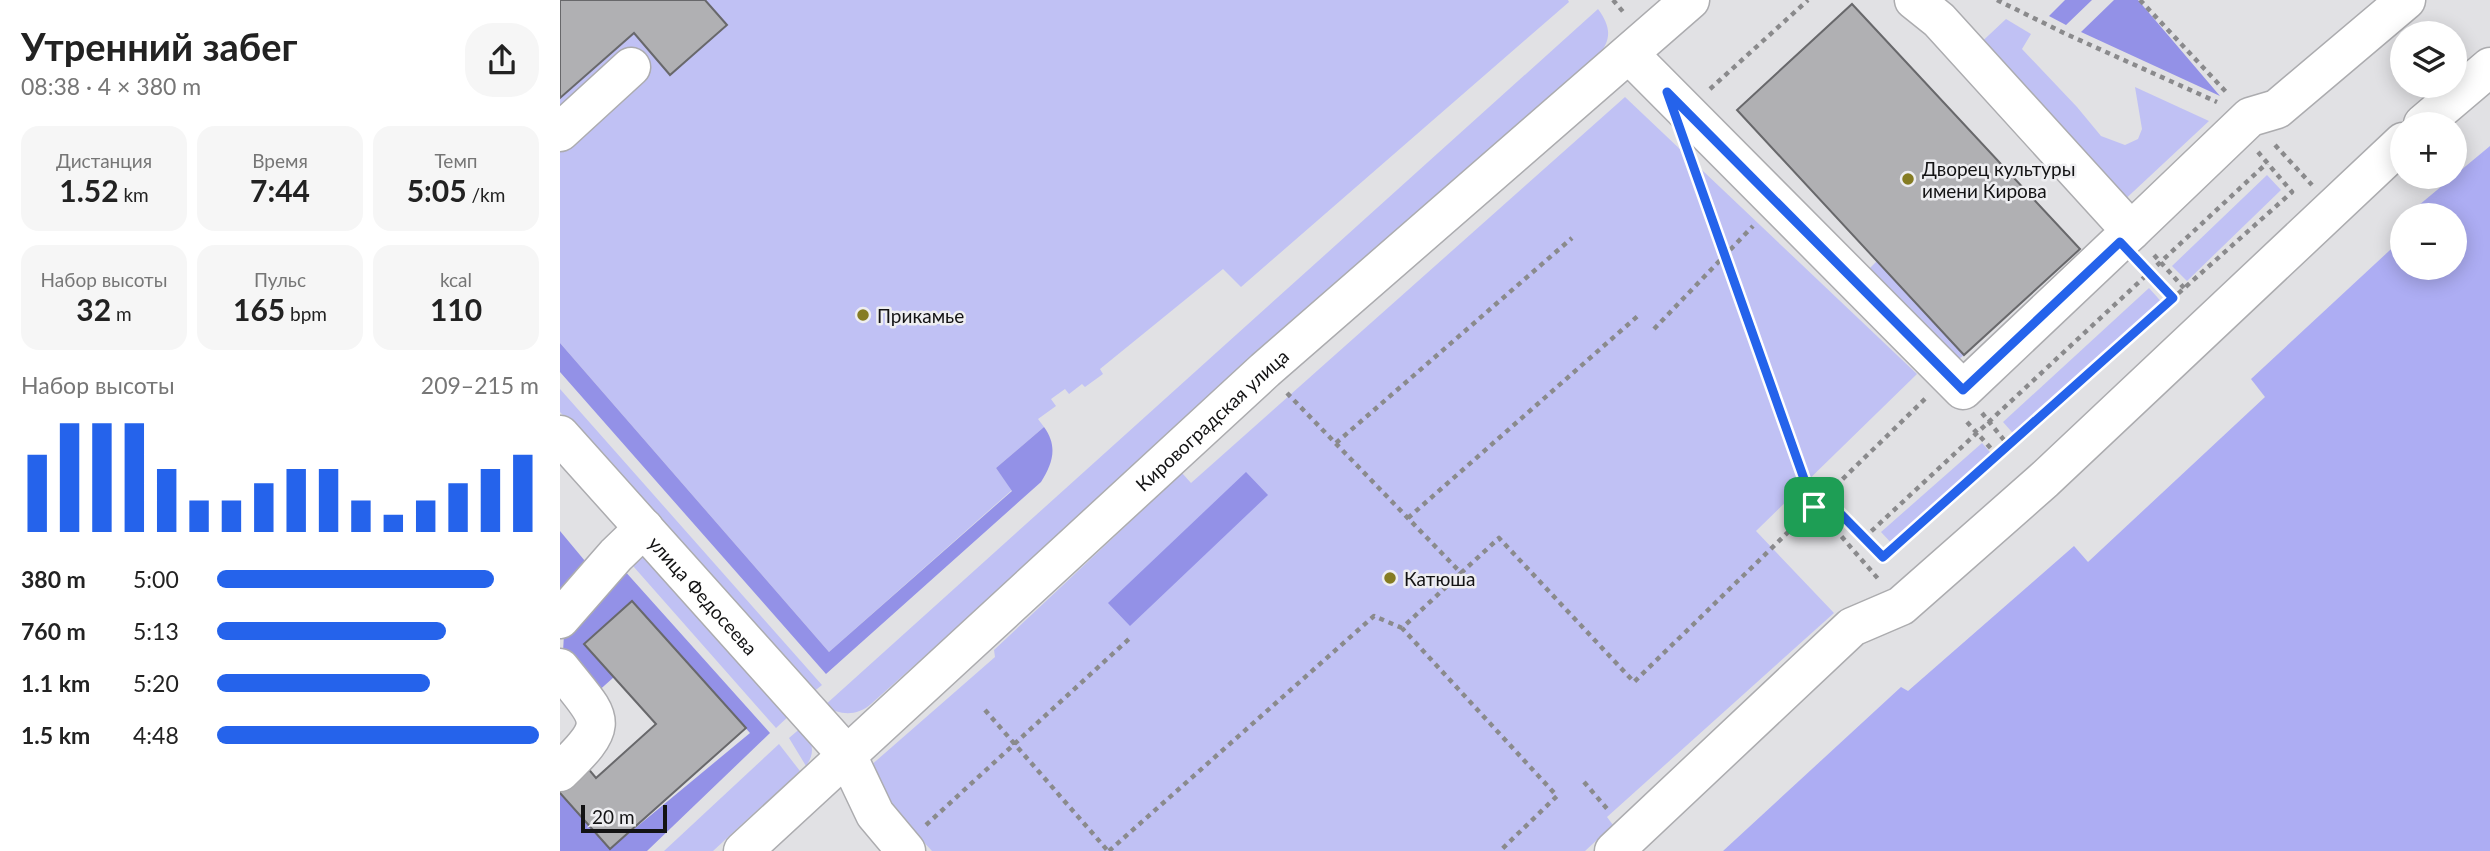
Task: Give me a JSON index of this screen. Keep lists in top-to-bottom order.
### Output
{
  "streets": {
    "street": ["Кировоградская улица", "улица Федосеева"]
  },
  "crossings": [
    ["Кировоградская улица", "улица Федосеева"]
  ],
  "places": ["Дворец культуры имени Кирова", "Прикамье", "Катюша"],
  "scale_bar": "20 m",
  "page": {
    "heading": ["Утренний забег", "08:38 · 4 × 380 m"],
    "map_buttons": ["+", "−"],
    "stats": [
      ["Дистанция", "1.52 km"],
      ["Время", "7:44"],
      ["Темп", "5:05 /km"],
      ["Набор высоты", "32 m"],
      ["Пульс", "165 bpm"],
      ["kcal", "110"]
    ],
    "chart": ["Набор высоты", "209–215 m"],
    "list": [
      {
        "name": "380 m",
        "note": "5:00"
      },
      {
        "name": "760 m",
        "note": "5:13"
      },
      {
        "name": "1.1 km",
        "note": "5:20"
      },
      {
        "name": "1.5 km",
        "note": "4:48"
      }
    ],
    "scale": "20 m"
  }
}
